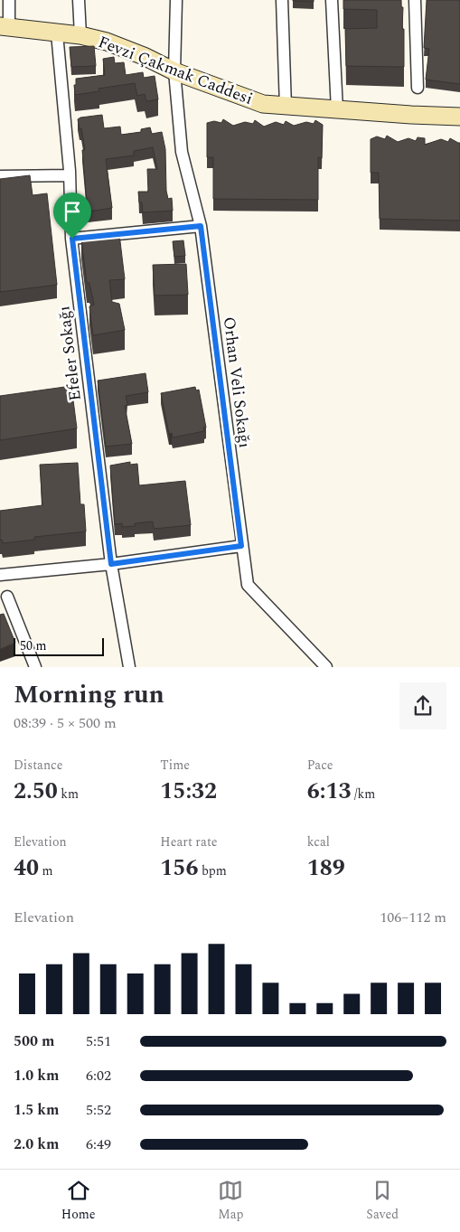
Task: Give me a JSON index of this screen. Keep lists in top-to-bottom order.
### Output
{
  "streets": {
    "street": ["Fevzi Çakmak Caddesi", "Efeler Sokağı", "Orhan Veli Sokağı"]
  },
  "crossings": [
    ["Fevzi Çakmak Caddesi", "Efeler Sokağı"],
    ["Fevzi Çakmak Caddesi", "Orhan Veli Sokağı"]
  ],
  "scale_bar": "50 m",
  "page": {
    "scale": "50 m",
    "heading": ["Morning run", "08:39 · 5 × 500 m"],
    "stats": [
      ["Distance", "2.50 km"],
      ["Time", "15:32"],
      ["Pace", "6:13 /km"],
      ["Elevation", "40 m"],
      ["Heart rate", "156 bpm"],
      ["kcal", "189"]
    ],
    "chart": ["Elevation", "106–112 m"],
    "list": [
      {
        "name": "500 m",
        "note": "5:51"
      },
      {
        "name": "1.0 km",
        "note": "6:02"
      },
      {
        "name": "1.5 km",
        "note": "5:52"
      },
      {
        "name": "2.0 km",
        "note": "6:49"
      }
    ],
    "tabs": ["Home", "Map", "Saved"]
  }
}
